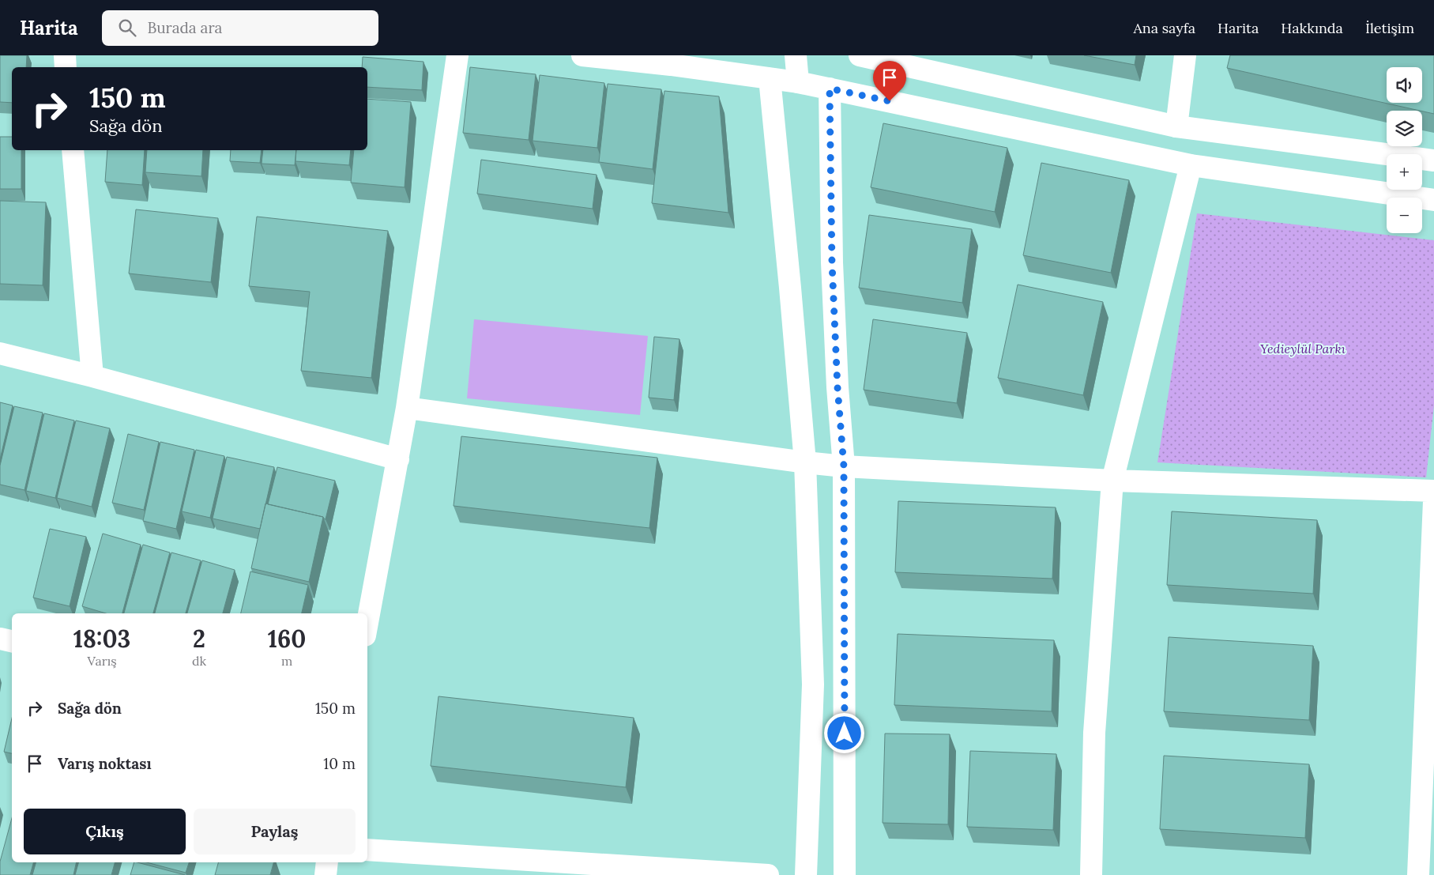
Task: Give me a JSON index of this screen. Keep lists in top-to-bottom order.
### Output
{
  "parks": ["Yedieylül Parkı"],
  "page": {
    "header": "Harita",
    "search": "Burada ara",
    "nav": [
      "Ana sayfa",
      "Harita",
      "Hakkında",
      "İletişim"
    ],
    "map_buttons": ["+", "−"],
    "turn": ["150 m", "Sağa dön"],
    "eta": [
      "18:03",
      "Varış",
      "2",
      "dk",
      "160",
      "m"
    ],
    "list": [
      {
        "name": "Sağa dön",
        "value": "150 m"
      },
      {
        "name": "Varış noktası",
        "value": "10 m"
      }
    ],
    "buttons": ["Çıkış", "Paylaş"]
  }
}
